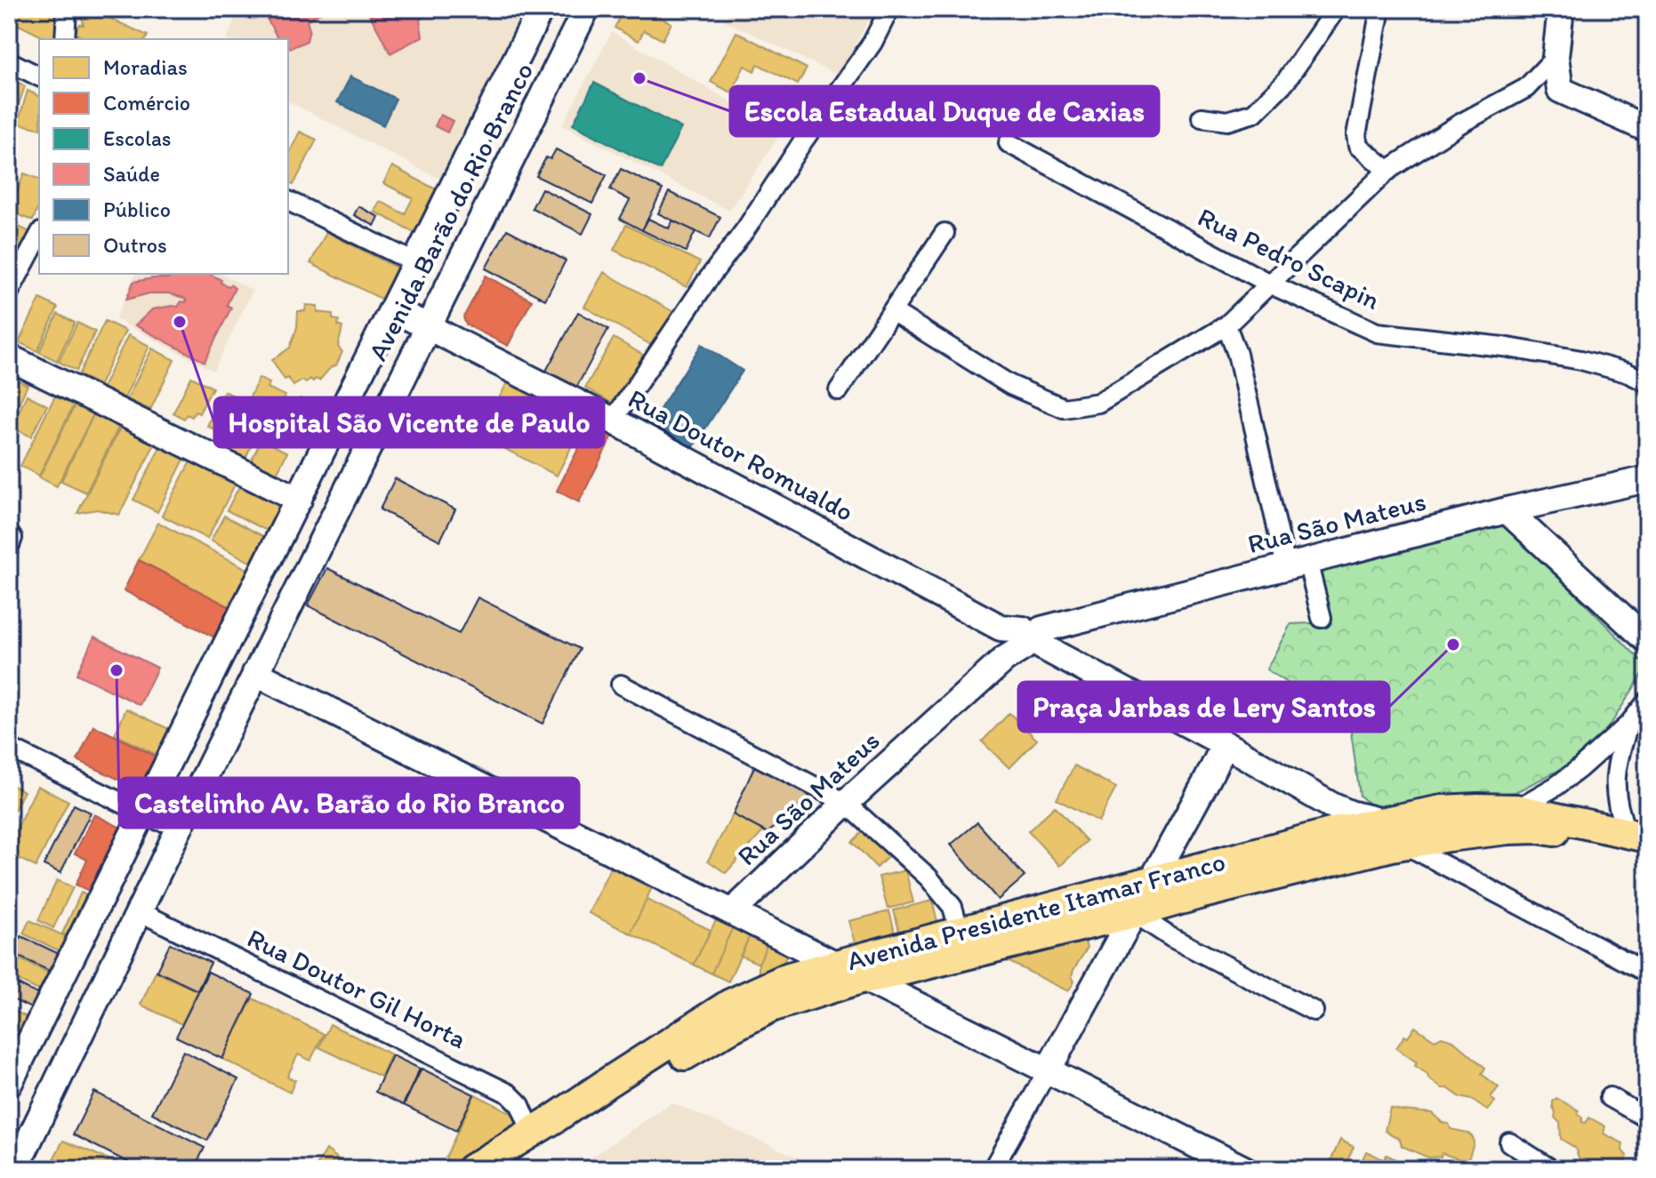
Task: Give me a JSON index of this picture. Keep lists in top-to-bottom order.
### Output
{
  "streets": {
    "main road": [
      "Avenida Barão do Rio Branco",
      "Rua Doutor Romualdo",
      "Rua São Mateus",
      "Avenida Presidente Itamar Franco"
    ],
    "street": ["Rua Pedro Scapin", "Rua Doutor Gil Horta"]
  },
  "crossings": [
    ["Avenida Barão do Rio Branco", "Rua Doutor Romualdo"],
    ["Avenida Barão do Rio Branco", "Rua Doutor Gil Horta"],
    ["Rua Doutor Romualdo", "Rua São Mateus"],
    ["Rua Doutor Romualdo", "Avenida Presidente Itamar Franco"],
    ["Avenida Presidente Itamar Franco", "Rua Doutor Gil Horta"]
  ],
  "places": [
    "Escola Estadual Duque de Caxias",
    "Hospital São Vicente de Paulo",
    "Praça Jarbas de Lery Santos",
    "Castelinho Av. Barão do Rio Branco"
  ],
  "legend": [
    "Moradias",
    "Comércio",
    "Escolas",
    "Saúde",
    "Público",
    "Outros"
  ]
}
